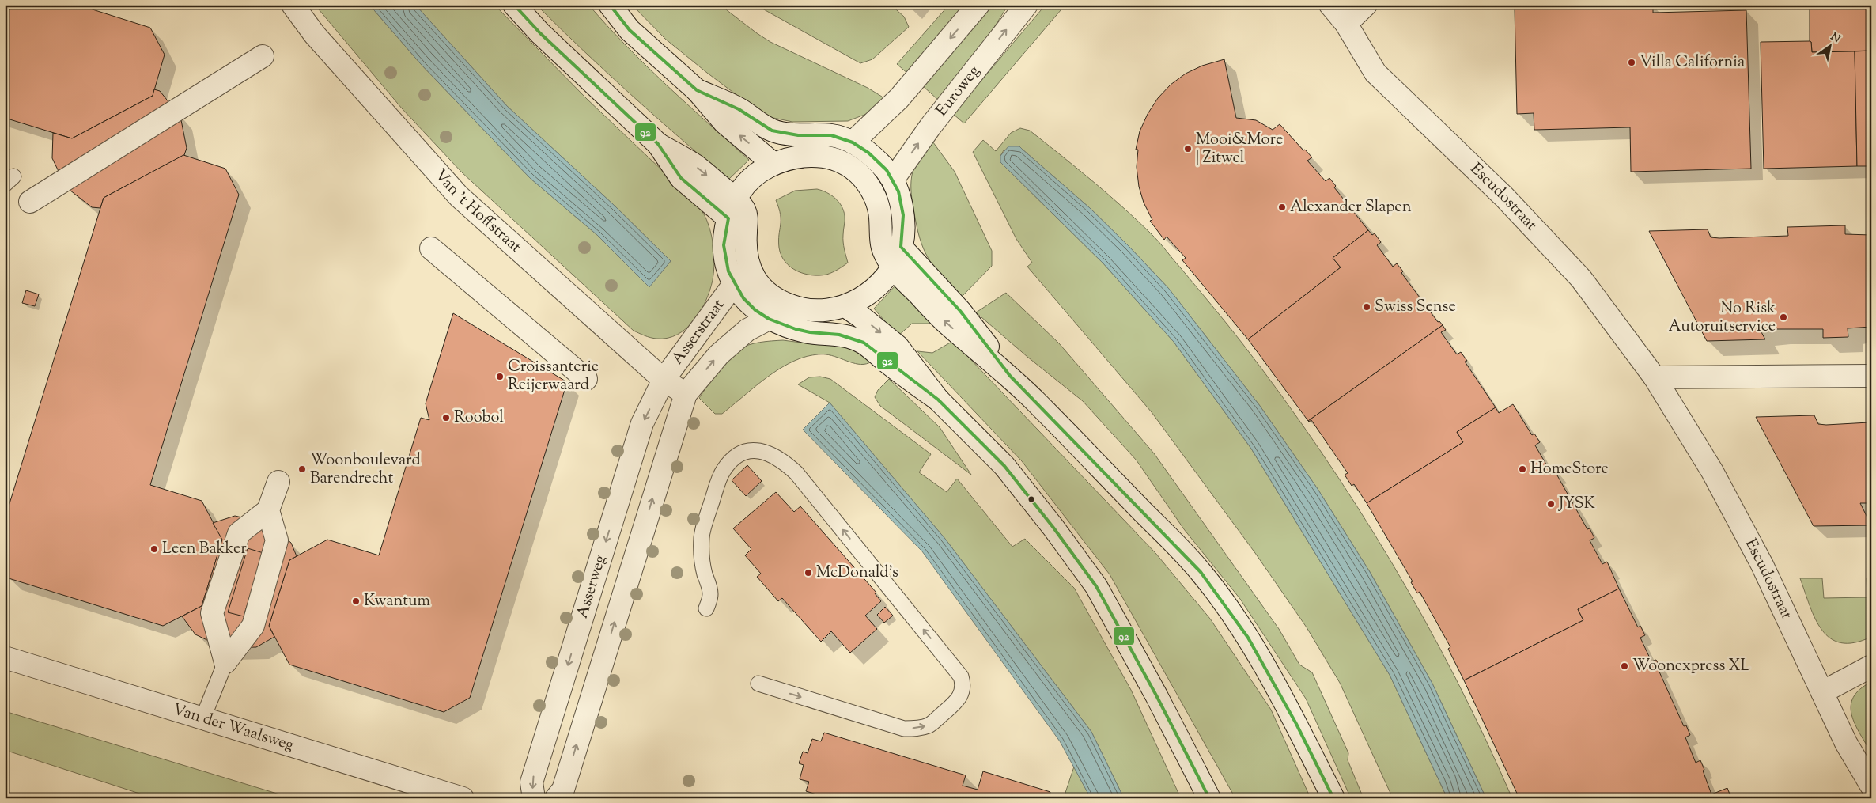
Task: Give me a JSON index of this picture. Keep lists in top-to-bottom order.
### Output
{
  "streets": {
    "street": [
      "Euroweg",
      "Escudostraat",
      "Van 't Hoffstraat",
      "Asserstraat",
      "Asserweg",
      "Van der Waalsweg"
    ]
  },
  "crossings": [
    ["Van 't Hoffstraat", "Asserstraat"],
    ["Van 't Hoffstraat", "Asserweg"],
    ["Asserstraat", "Asserweg"]
  ],
  "places": [
    "Villa California",
    "Mooi&More | Zitwel",
    "Alexander Slapen",
    "Swiss Sense",
    "No Risk Autoruitservice",
    "Croissanterie Reijerwaard",
    "Roobol",
    "Woonboulevard Barendrecht",
    "HomeStore",
    "JYSK",
    "Leen Bakker",
    "McDonald's",
    "Kwantum",
    "Woonexpress XL"
  ],
  "lines": ["transit line 92"],
  "north": "top right"
}
